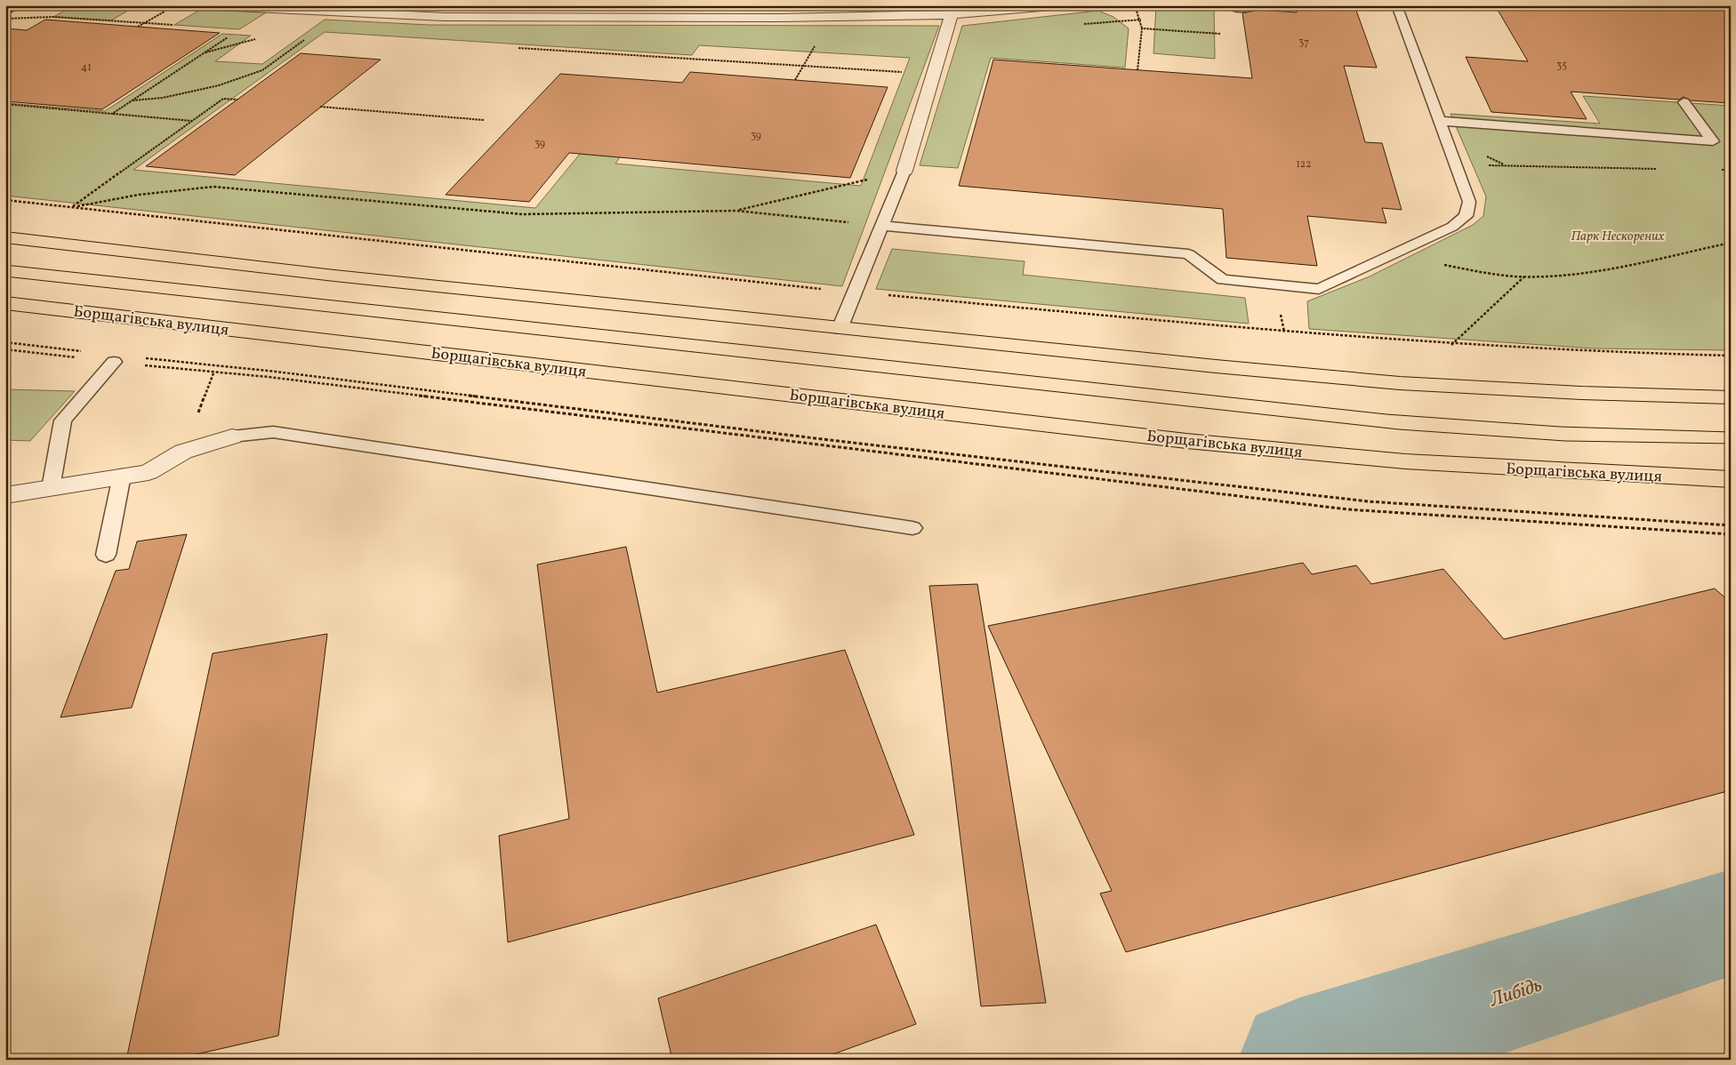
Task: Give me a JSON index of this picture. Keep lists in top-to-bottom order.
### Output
{
  "streets": {
    "main road": ["Борщагівська вулиця"]
  },
  "water": ["Либідь"],
  "parks": ["Парк Нескорених"],
  "house_numbers": [
    "37",
    "35",
    "41",
    "39",
    "39",
    "122"
  ]
}
